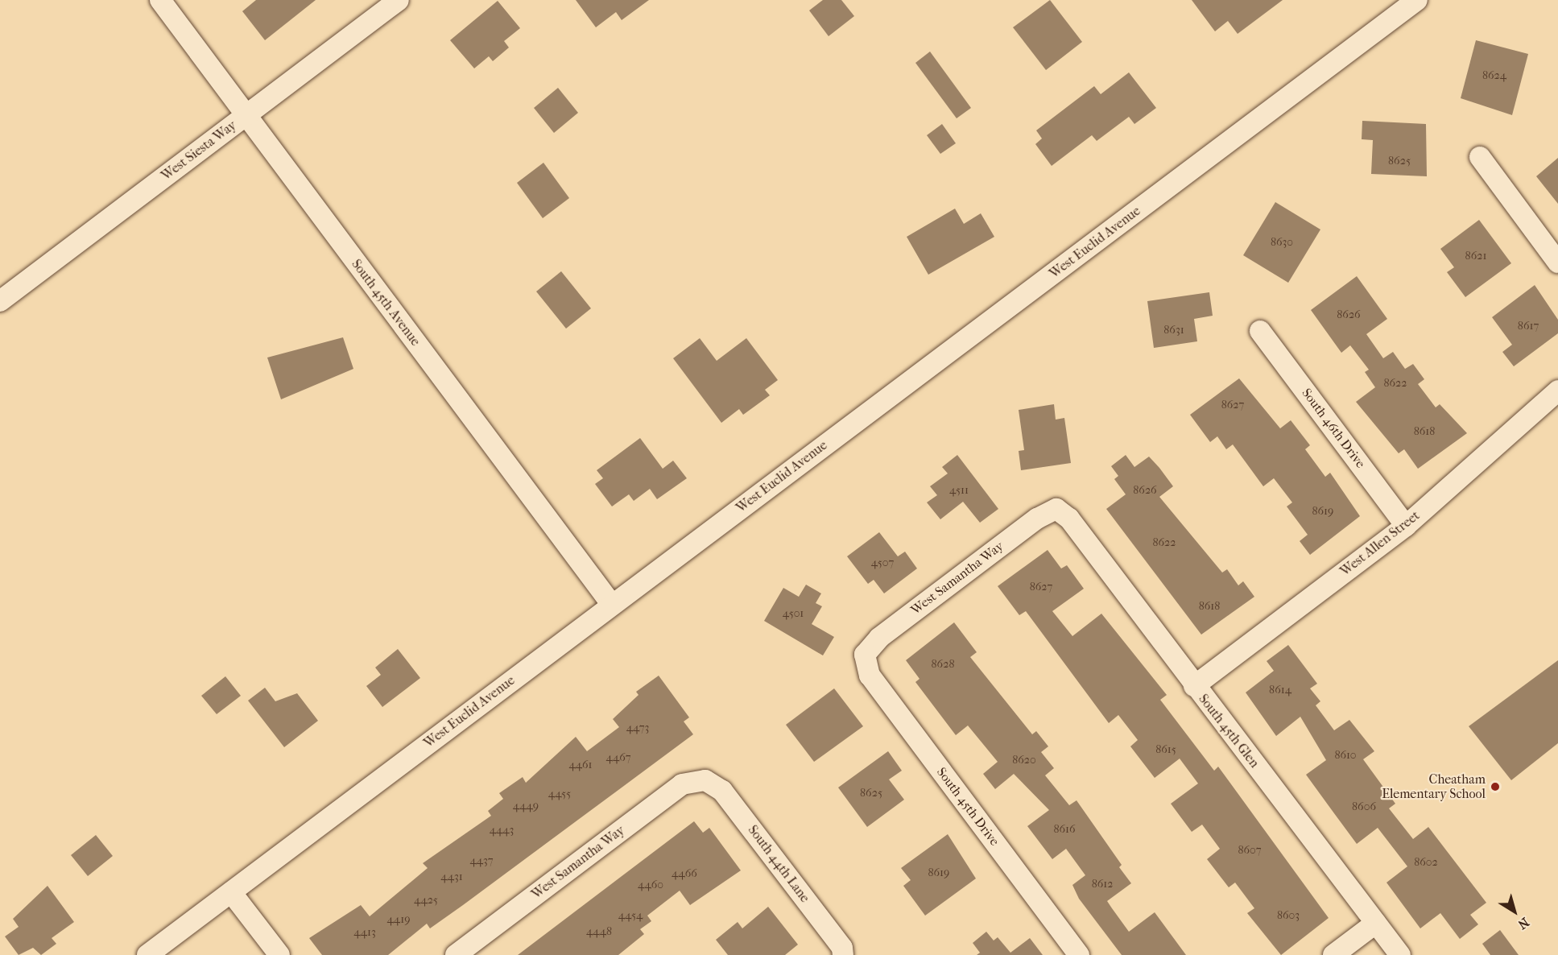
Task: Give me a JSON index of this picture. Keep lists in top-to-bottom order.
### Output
{
  "streets": {
    "street": [
      "West Siesta Way",
      "West Euclid Avenue",
      "South 45th Avenue",
      "South 46th Drive",
      "West Allen Street",
      "West Samantha Way",
      "South 45th Glen",
      "South 45th Drive",
      "South 44th Lane"
    ]
  },
  "crossings": [
    ["West Siesta Way", "South 45th Avenue"],
    ["West Euclid Avenue", "South 45th Avenue"],
    ["South 46th Drive", "West Allen Street"],
    ["West Allen Street", "South 45th Glen"],
    ["West Samantha Way", "South 45th Glen"],
    ["West Samantha Way", "South 45th Drive"],
    ["West Samantha Way", "South 44th Lane"]
  ],
  "places": ["Cheatham Elementary School"],
  "house_numbers": [
    "8624",
    "8625",
    "8630",
    "8621",
    "8626",
    "8617",
    "8631",
    "8622",
    "8627",
    "8618",
    "4511",
    "8626",
    "8619",
    "8622",
    "4507",
    "8627",
    "8618",
    "4501",
    "8628",
    "8614",
    "4473",
    "8615",
    "8610",
    "4467",
    "8620",
    "4461",
    "8625",
    "4455",
    "4449",
    "8606",
    "8616",
    "4443",
    "8607",
    "4437",
    "8602",
    "8619",
    "4466",
    "4431",
    "8612",
    "4460",
    "4425",
    "4454",
    "8603",
    "4419",
    "4448",
    "4413"
  ],
  "north": "bottom right"
}
